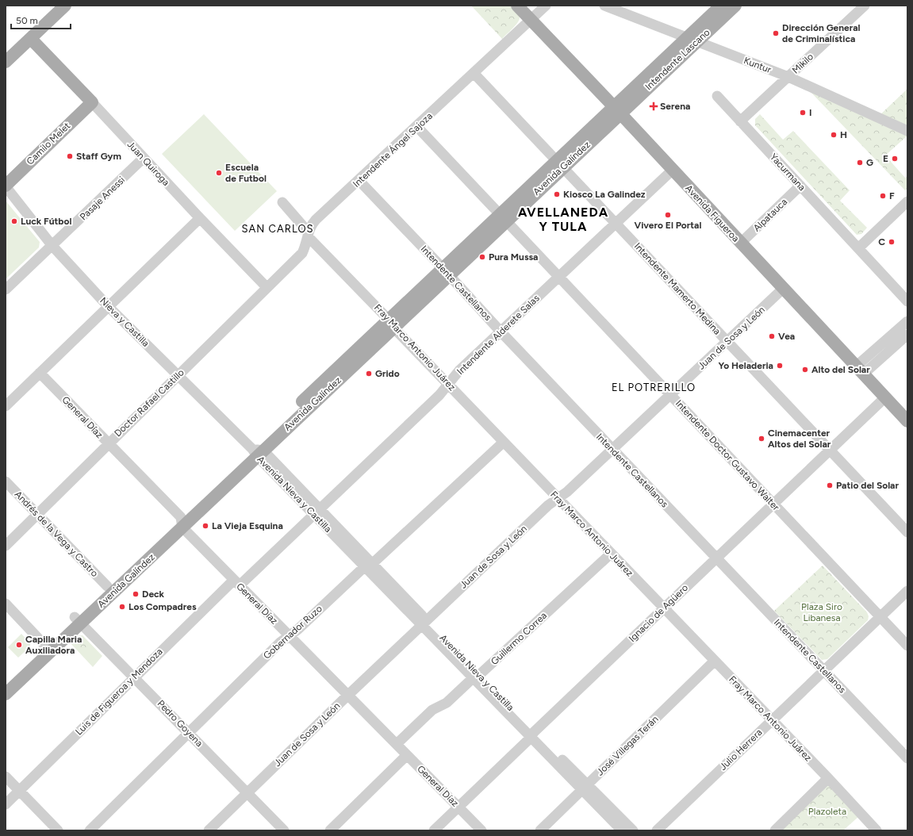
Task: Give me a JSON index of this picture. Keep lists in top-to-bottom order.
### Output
{
  "streets": {
    "main road": [
      "Intendente Lascano",
      "Camilo Melet",
      "Juan Quiroga",
      "Avenida Galíndez",
      "Avenida Figueroa"
    ],
    "street": [
      "Mikilo",
      "Kuntur",
      "Intendente Ángel Sajoza",
      "Yacurmana",
      "Pasaje Anessi",
      "Alpatauca",
      "Intendente Castellanos",
      "Intendente Mamerto Medina",
      "Nieva y Castilla",
      "Intendente Alderete Salas",
      "Juan de Sosa y León",
      "Fray Marco Antonio Juárez",
      "Doctor Rafael Castillo",
      "General Díaz",
      "Intendente Doctor Gustavo Walter",
      "Avenida Nieva y Castilla",
      "Andrés de la Vega y Castro",
      "Ignacio de Agüero",
      "Gobernador Ruzo",
      "Guillermo Correa",
      "Luis de Figueroa y Mendoza",
      "Pedro Goyena",
      "José Villegas Terán",
      "Julio Herrera"
    ]
  },
  "crossings": [
    ["Intendente Lascano", "Kuntur"],
    ["Intendente Lascano", "Avenida Galíndez"],
    ["Intendente Lascano", "Avenida Figueroa"],
    ["Mikilo", "Kuntur"],
    ["Mikilo", "Yacurmana"],
    ["Camilo Melet", "Juan Quiroga"],
    ["Camilo Melet", "Nieva y Castilla"],
    ["Intendente Ángel Sajoza", "Juan Quiroga"],
    ["Intendente Ángel Sajoza", "Avenida Figueroa"],
    ["Intendente Ángel Sajoza", "Intendente Castellanos"],
    ["Intendente Ángel Sajoza", "Intendente Mamerto Medina"],
    ["Intendente Ángel Sajoza", "Fray Marco Antonio Juárez"],
    ["Intendente Ángel Sajoza", "Doctor Rafael Castillo"],
    ["Intendente Ángel Sajoza", "Intendente Doctor Gustavo Walter"],
    ["Juan Quiroga", "Pasaje Anessi"],
    ["Juan Quiroga", "Doctor Rafael Castillo"],
    ["Avenida Galíndez", "Avenida Figueroa"],
    ["Avenida Galíndez", "Intendente Castellanos"],
    ["Avenida Galíndez", "Intendente Mamerto Medina"],
    ["Avenida Galíndez", "Nieva y Castilla"],
    ["Avenida Galíndez", "Fray Marco Antonio Juárez"],
    ["Avenida Galíndez", "General Díaz"],
    ["Avenida Galíndez", "Intendente Doctor Gustavo Walter"],
    ["Avenida Galíndez", "Avenida Nieva y Castilla"],
    ["Avenida Galíndez", "Andrés de la Vega y Castro"],
    ["Avenida Galíndez", "Pedro Goyena"],
    ["Yacurmana", "Alpatauca"],
    ["Pasaje Anessi", "Nieva y Castilla"],
    ["Avenida Figueroa", "Alpatauca"],
    ["Avenida Figueroa", "Intendente Alderete Salas"],
    ["Avenida Figueroa", "Juan de Sosa y León"],
    ["Avenida Figueroa", "Ignacio de Agüero"],
    ["Intendente Castellanos", "Intendente Alderete Salas"],
    ["Intendente Castellanos", "Juan de Sosa y León"],
    ["Intendente Castellanos", "Ignacio de Agüero"],
    ["Intendente Castellanos", "Julio Herrera"],
    ["Intendente Mamerto Medina", "Intendente Alderete Salas"],
    ["Intendente Mamerto Medina", "Juan de Sosa y León"],
    ["Intendente Mamerto Medina", "Ignacio de Agüero"],
    ["Nieva y Castilla", "Doctor Rafael Castillo"],
    ["Nieva y Castilla", "Avenida Nieva y Castilla"],
    ["Intendente Alderete Salas", "Fray Marco Antonio Juárez"],
    ["Intendente Alderete Salas", "Intendente Doctor Gustavo Walter"],
    ["Intendente Alderete Salas", "Avenida Nieva y Castilla"],
    ["Intendente Alderete Salas", "Luis de Figueroa y Mendoza"],
    ["Juan de Sosa y León", "Fray Marco Antonio Juárez"],
    ["Juan de Sosa y León", "General Díaz"],
    ["Juan de Sosa y León", "Intendente Doctor Gustavo Walter"],
    ["Juan de Sosa y León", "Avenida Nieva y Castilla"],
    ["Juan de Sosa y León", "Pedro Goyena"],
    ["Fray Marco Antonio Juárez", "Ignacio de Agüero"],
    ["Fray Marco Antonio Juárez", "Gobernador Ruzo"],
    ["Fray Marco Antonio Juárez", "Guillermo Correa"],
    ["Fray Marco Antonio Juárez", "José Villegas Terán"],
    ["Fray Marco Antonio Juárez", "Julio Herrera"],
    ["Doctor Rafael Castillo", "General Díaz"],
    ["Doctor Rafael Castillo", "Andrés de la Vega y Castro"],
    ["General Díaz", "Ignacio de Agüero"],
    ["General Díaz", "Gobernador Ruzo"],
    ["General Díaz", "Guillermo Correa"],
    ["General Díaz", "Luis de Figueroa y Mendoza"],
    ["Intendente Doctor Gustavo Walter", "Ignacio de Agüero"],
    ["Intendente Doctor Gustavo Walter", "Julio Herrera"],
    ["Avenida Nieva y Castilla", "Ignacio de Agüero"],
    ["Avenida Nieva y Castilla", "Gobernador Ruzo"],
    ["Avenida Nieva y Castilla", "Guillermo Correa"],
    ["Avenida Nieva y Castilla", "Luis de Figueroa y Mendoza"],
    ["Avenida Nieva y Castilla", "José Villegas Terán"],
    ["Gobernador Ruzo", "Pedro Goyena"],
    ["Luis de Figueroa y Mendoza", "Pedro Goyena"]
  ],
  "districts": ["AVELLANEDA Y TULA", "SAN CARLOS", "EL POTRERILLO"],
  "parks": ["Plaza Siro Libanesa", "Plazoleta"],
  "places": {
    "other": [
      "Dirección General de Criminalística",
      "I",
      "H",
      "Staff Gym",
      "E",
      "G",
      "Escuela de Futbol",
      "Kiosco La Galindez",
      "F",
      "Vivero El Portal",
      "Luck Fútbol",
      "C",
      "Pura Mussa",
      "Vea",
      "Yo Heladeria",
      "Alto del Solar",
      "Grido",
      "Cinemacenter Altos del Solar",
      "Patio del Solar",
      "La Vieja Esquina",
      "Deck",
      "Los Compadres",
      "Capilla Maria Auxiliadora"
    ],
    "health": ["Serena"]
  },
  "scale_bar": "50 m"
}
